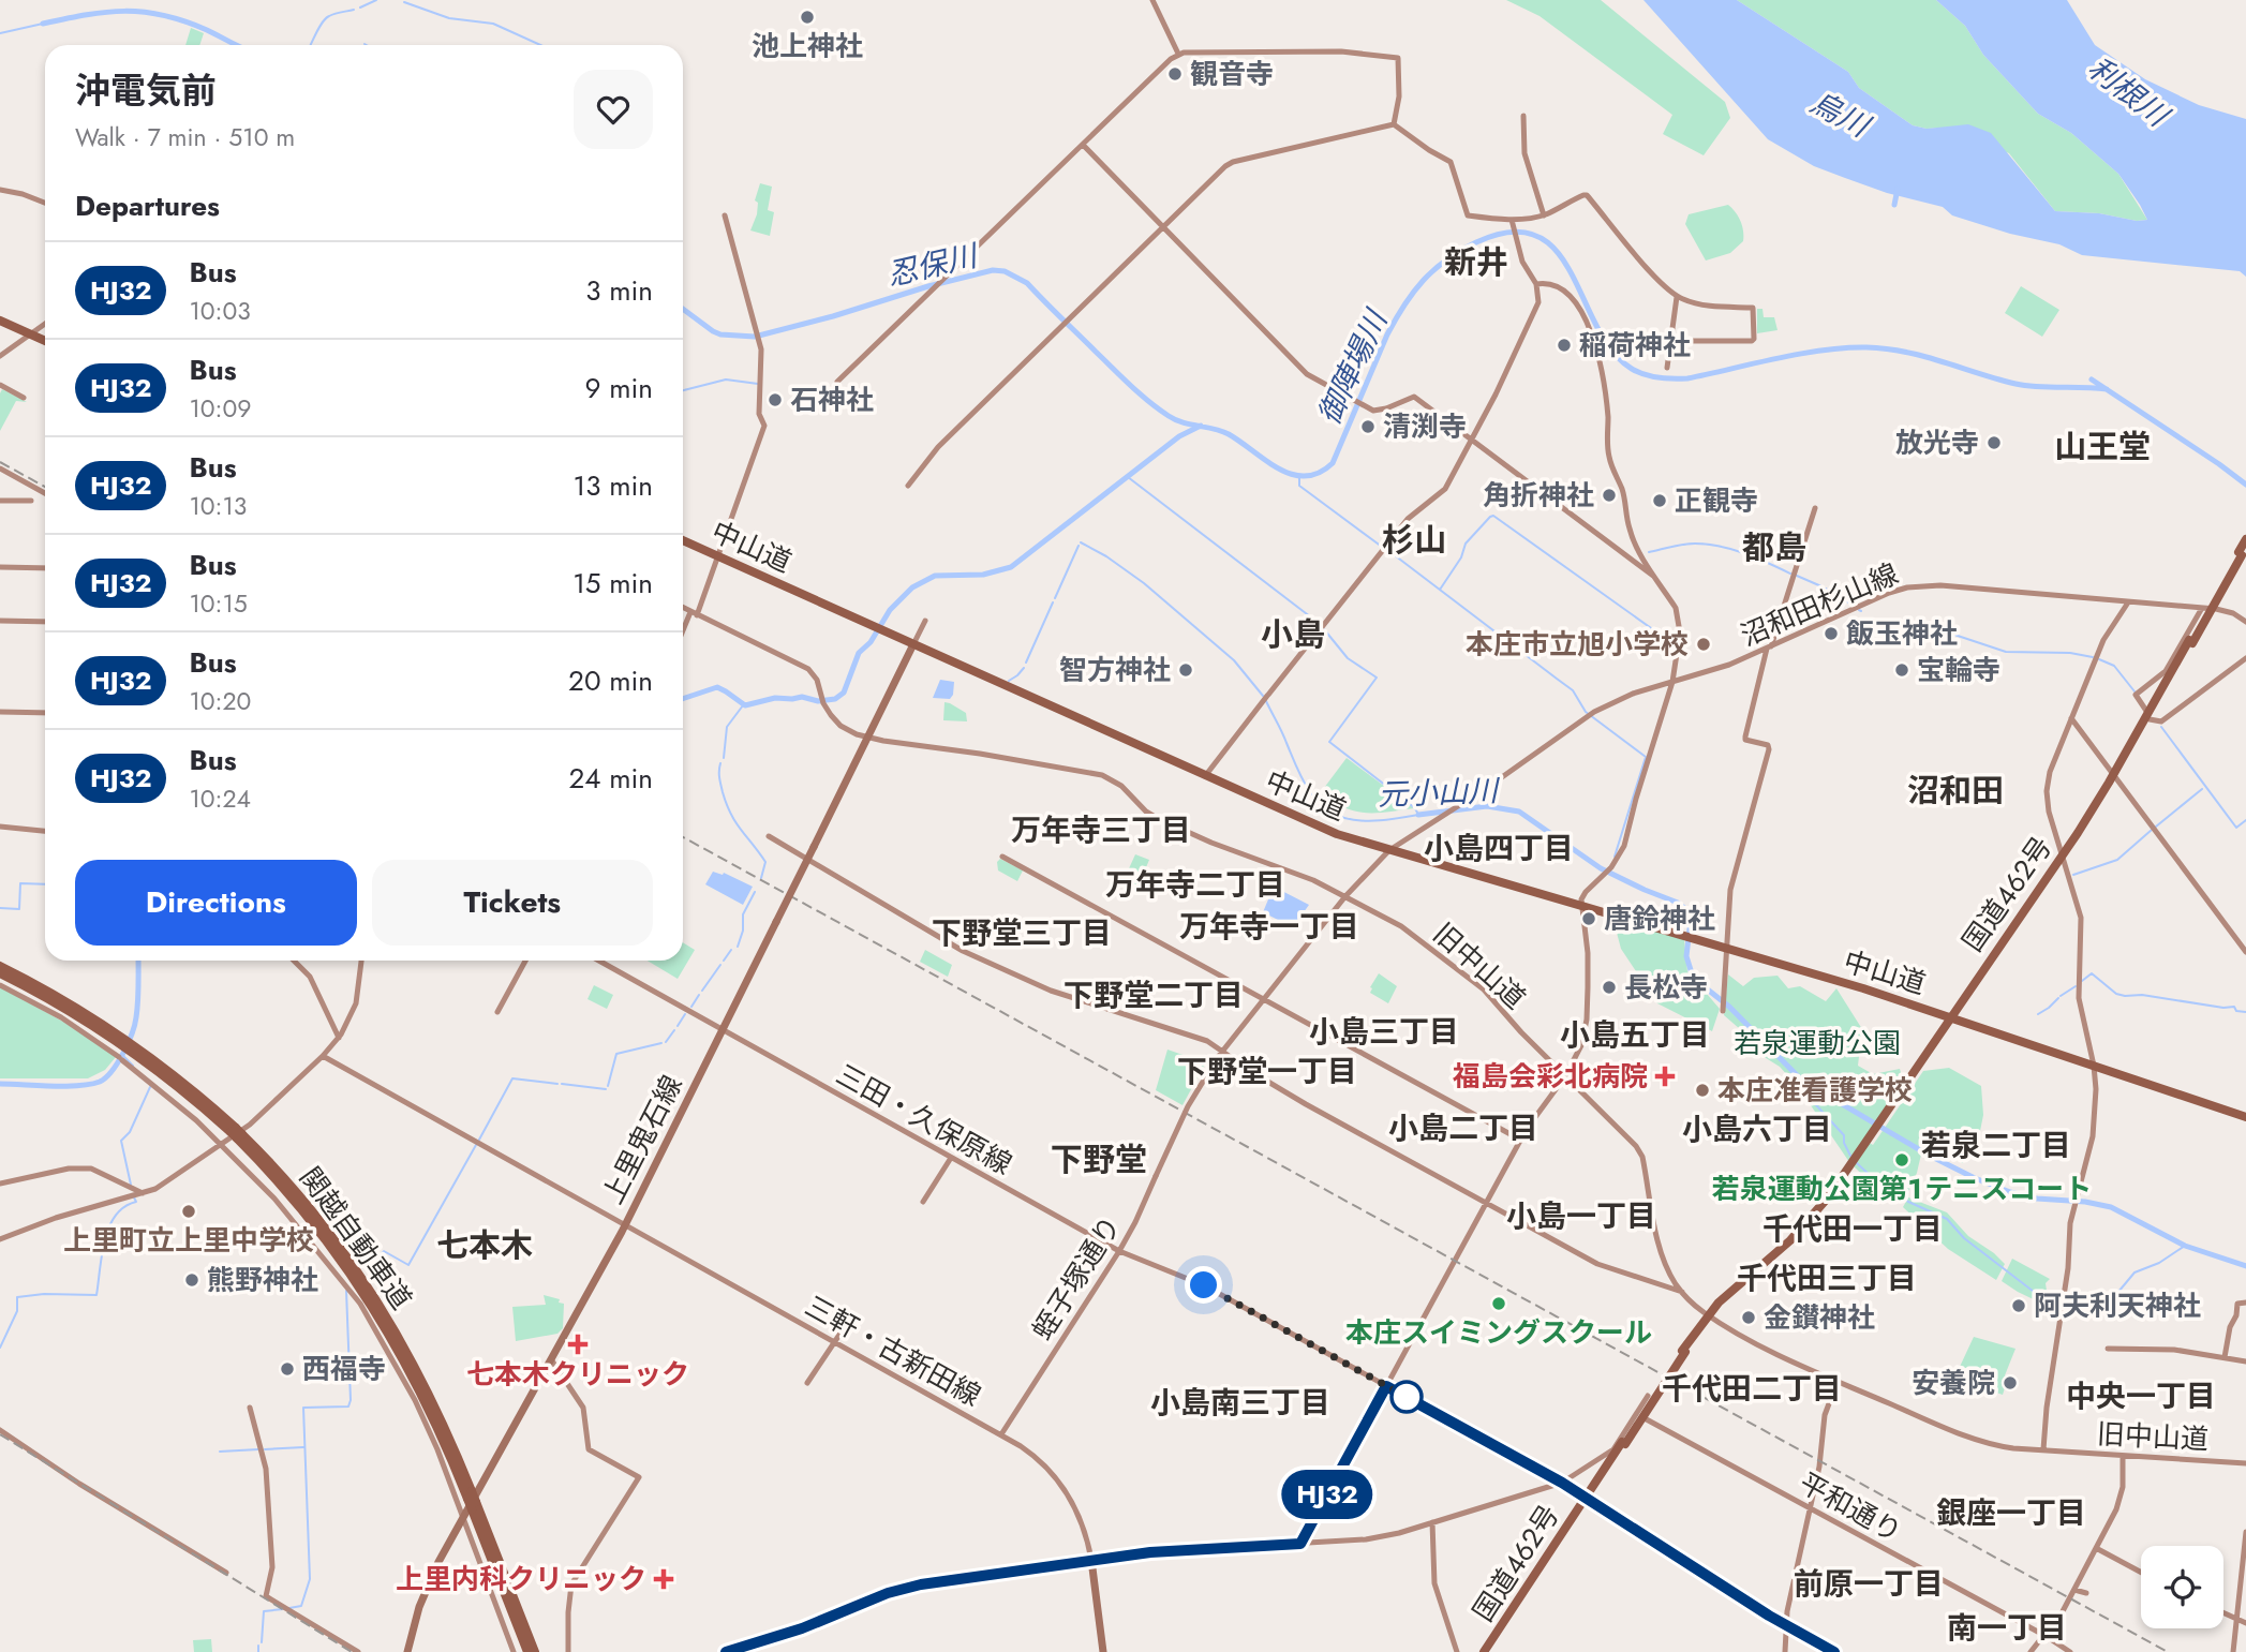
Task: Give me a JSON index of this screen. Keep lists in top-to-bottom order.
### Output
{
  "streets": {
    "highway": ["中山道", "国道462号", "関越自動車道"],
    "main road": ["上里鬼石線"],
    "street": [
      "沼和田杉山線",
      "旧中山道",
      "三田・久保原線",
      "蛭子塚通り",
      "三軒・古新田線",
      "平和通り"
    ]
  },
  "crossings": [
    ["中山道", "沼和田杉山線"],
    ["中山道", "国道462号"],
    ["中山道", "上里鬼石線"],
    ["中山道", "蛭子塚通り"],
    ["沼和田杉山線", "蛭子塚通り"],
    ["国道462号", "旧中山道"],
    ["国道462号", "三田・久保原線"],
    ["旧中山道", "上里鬼石線"],
    ["旧中山道", "蛭子塚通り"],
    ["三田・久保原線", "上里鬼石線"],
    ["三田・久保原線", "蛭子塚通り"],
    ["上里鬼石線", "三軒・古新田線"],
    ["蛭子塚通り", "三軒・古新田線"]
  ],
  "districts": [
    "新井",
    "山王堂",
    "杉山",
    "都島",
    "小島",
    "沼和田",
    "万年寺三丁目",
    "小島四丁目",
    "万年寺二丁目",
    "万年寺一丁目",
    "下野堂三丁目",
    "下野堂二丁目",
    "小島三丁目",
    "小島五丁目",
    "下野堂一丁目",
    "小島二丁目",
    "小島六丁目",
    "若泉二丁目",
    "下野堂",
    "小島一丁目",
    "千代田一丁目",
    "七本木",
    "千代田三丁目",
    "千代田二丁目",
    "中央一丁目",
    "小島南三丁目",
    "銀座一丁目",
    "前原一丁目",
    "南一丁目"
  ],
  "water": [
    "利根川",
    "烏川",
    "忍保川",
    "御陣場川",
    "元小山川"
  ],
  "parks": ["若泉運動公園"],
  "places": {
    "other": [
      "池上神社",
      "観音寺",
      "稲荷神社",
      "石神社",
      "清渕寺",
      "放光寺",
      "角折神社",
      "正観寺",
      "飯玉神社",
      "本庄市立旭小学校",
      "智方神社",
      "宝輪寺",
      "唐鈴神社",
      "長松寺",
      "本庄准看護学校",
      "若泉運動公園第１テニスコート",
      "上里町立上里中学校",
      "熊野神社",
      "本庄スイミングスクール",
      "阿夫利天神社",
      "金鑚神社",
      "西福寺",
      "安養院"
    ],
    "health": ["福島会彩北病院", "七本木クリニック", "上里内科クリニック"]
  },
  "lines": ["bus line HJ32"],
  "page": {
    "on_map": "HJ32",
    "heading": [
      ["沖電気前", "Walk · 7 min · 510 m"],
      "Departures"
    ],
    "list": [
      {
        "mark": "HJ32",
        "name": "Bus",
        "note": "10:03",
        "value": "3 min"
      },
      {
        "mark": "HJ32",
        "name": "Bus",
        "note": "10:09",
        "value": "9 min"
      },
      {
        "mark": "HJ32",
        "name": "Bus",
        "note": "10:13",
        "value": "13 min"
      },
      {
        "mark": "HJ32",
        "name": "Bus",
        "note": "10:15",
        "value": "15 min"
      },
      {
        "mark": "HJ32",
        "name": "Bus",
        "note": "10:20",
        "value": "20 min"
      },
      {
        "mark": "HJ32",
        "name": "Bus",
        "note": "10:24",
        "value": "24 min"
      }
    ],
    "buttons": ["Directions", "Tickets"]
  }
}
